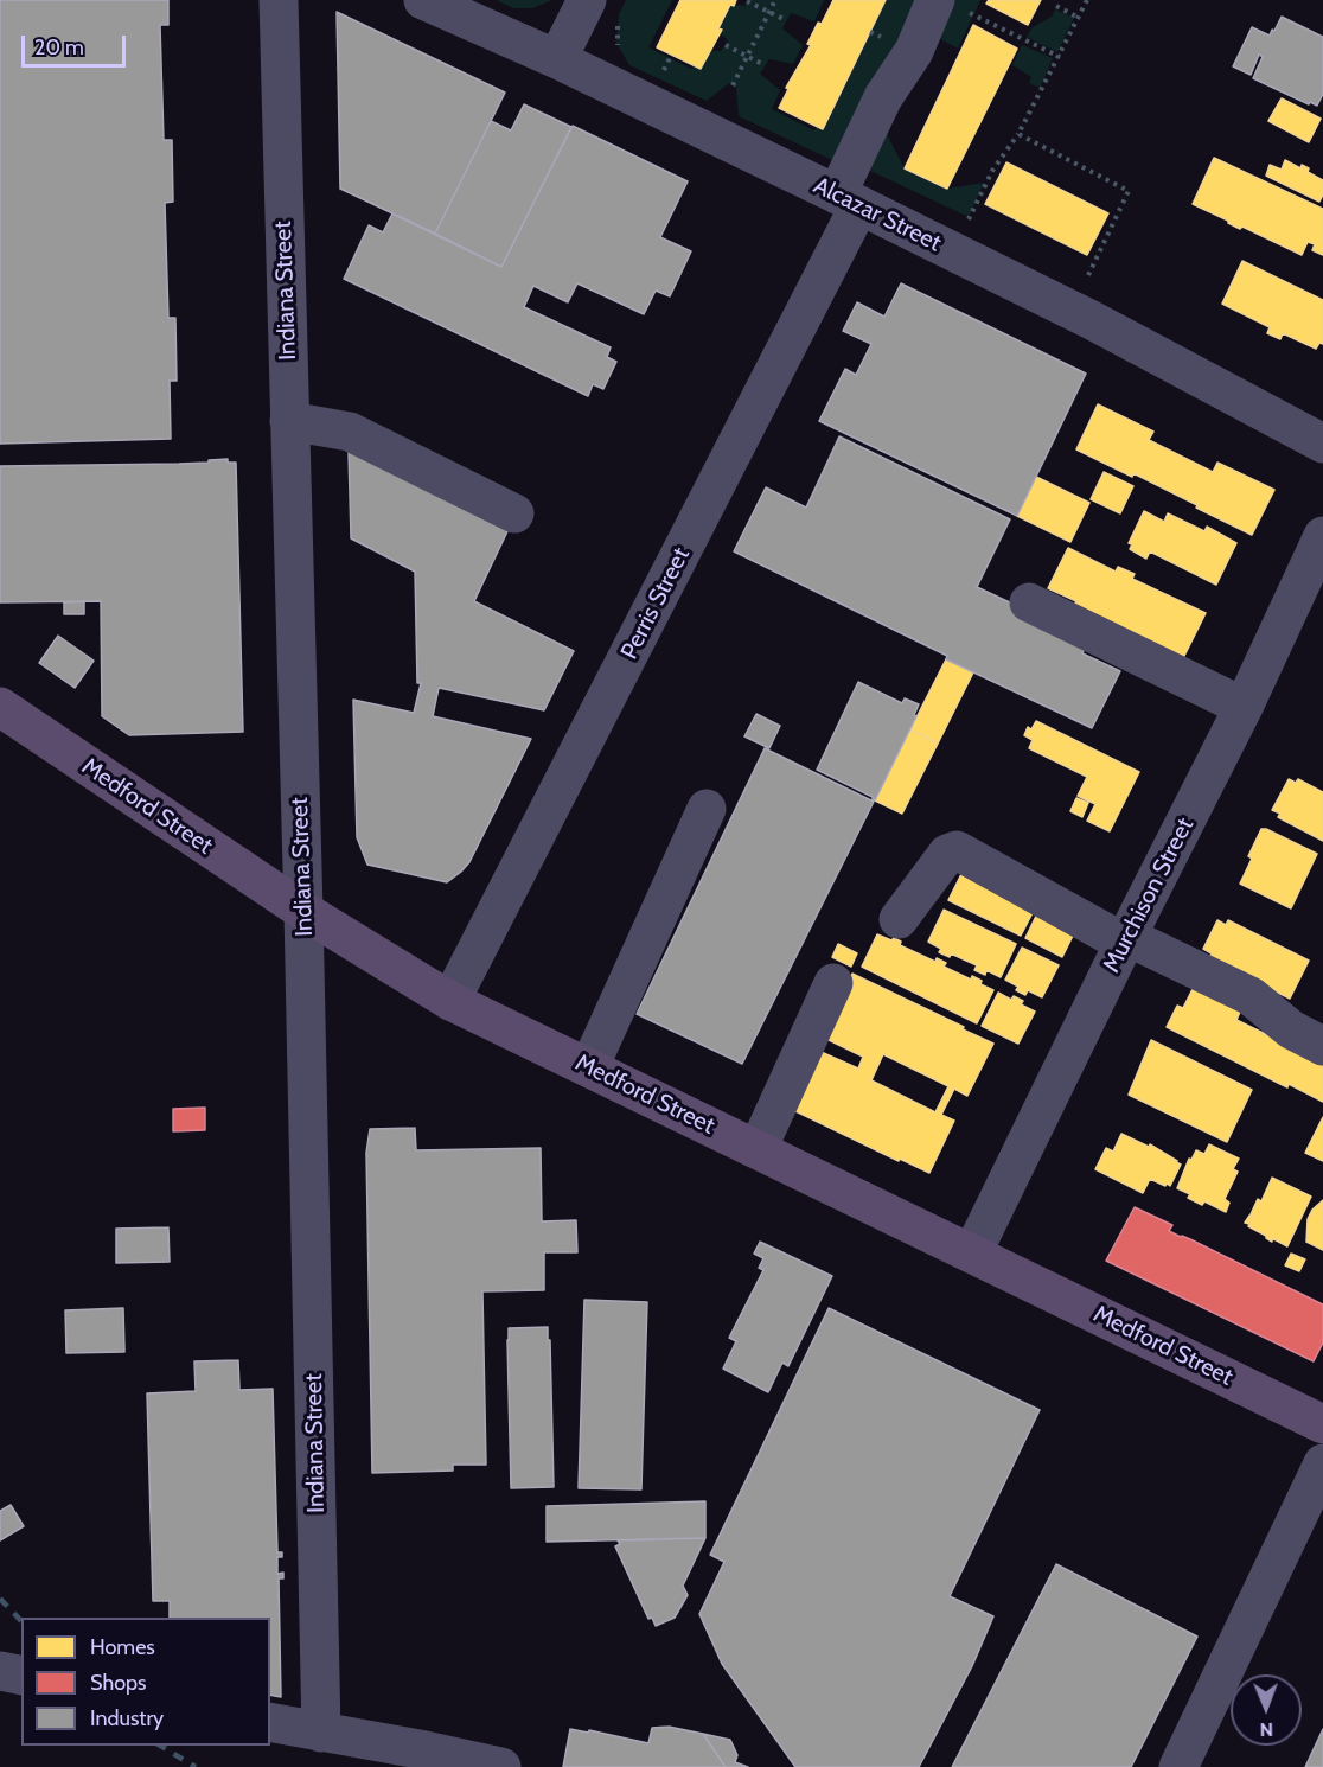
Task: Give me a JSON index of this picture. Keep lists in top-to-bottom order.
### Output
{
  "streets": {
    "main road": ["Medford Street"],
    "street": [
      "Alcazar Street",
      "Indiana Street",
      "Perris Street",
      "Murchison Street"
    ]
  },
  "crossings": [
    ["Alcazar Street", "Perris Street"],
    ["Indiana Street", "Medford Street"],
    ["Perris Street", "Medford Street"],
    ["Medford Street", "Murchison Street"]
  ],
  "legend": ["Homes", "Shops", "Industry"],
  "scale_bar": "20 m",
  "north": "bottom"
}
